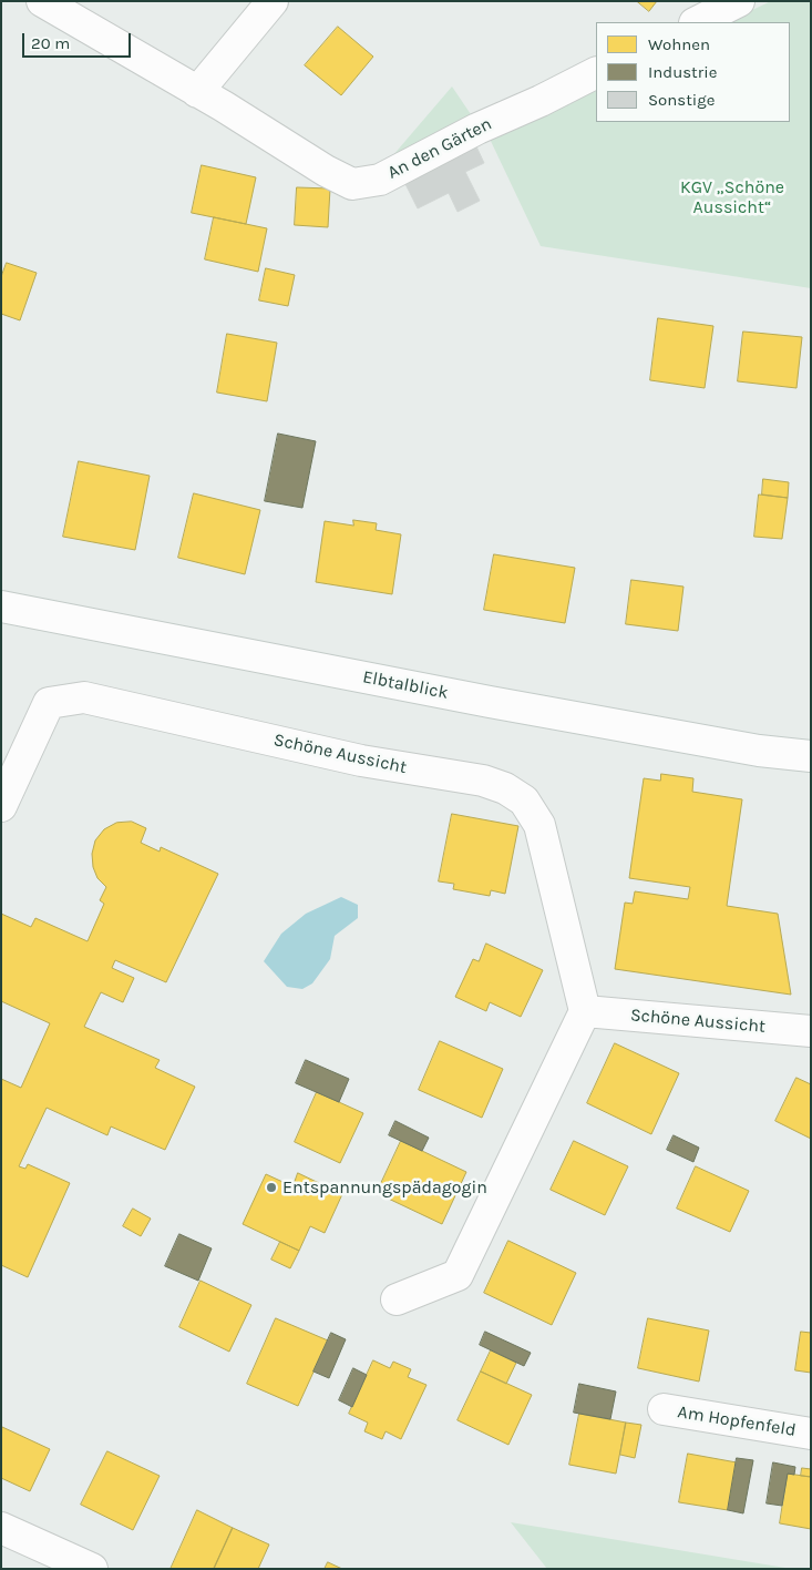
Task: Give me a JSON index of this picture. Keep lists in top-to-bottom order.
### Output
{
  "streets": {
    "street": [
      "An den Gärten",
      "Elbtalblick",
      "Schöne Aussicht",
      "Am Hopfenfeld"
    ]
  },
  "parks": ["KGV „Schöne Aussicht“"],
  "places": ["Entspannungspädagogin"],
  "legend": ["Wohnen", "Industrie", "Sonstige"],
  "scale_bar": "20 m"
}
